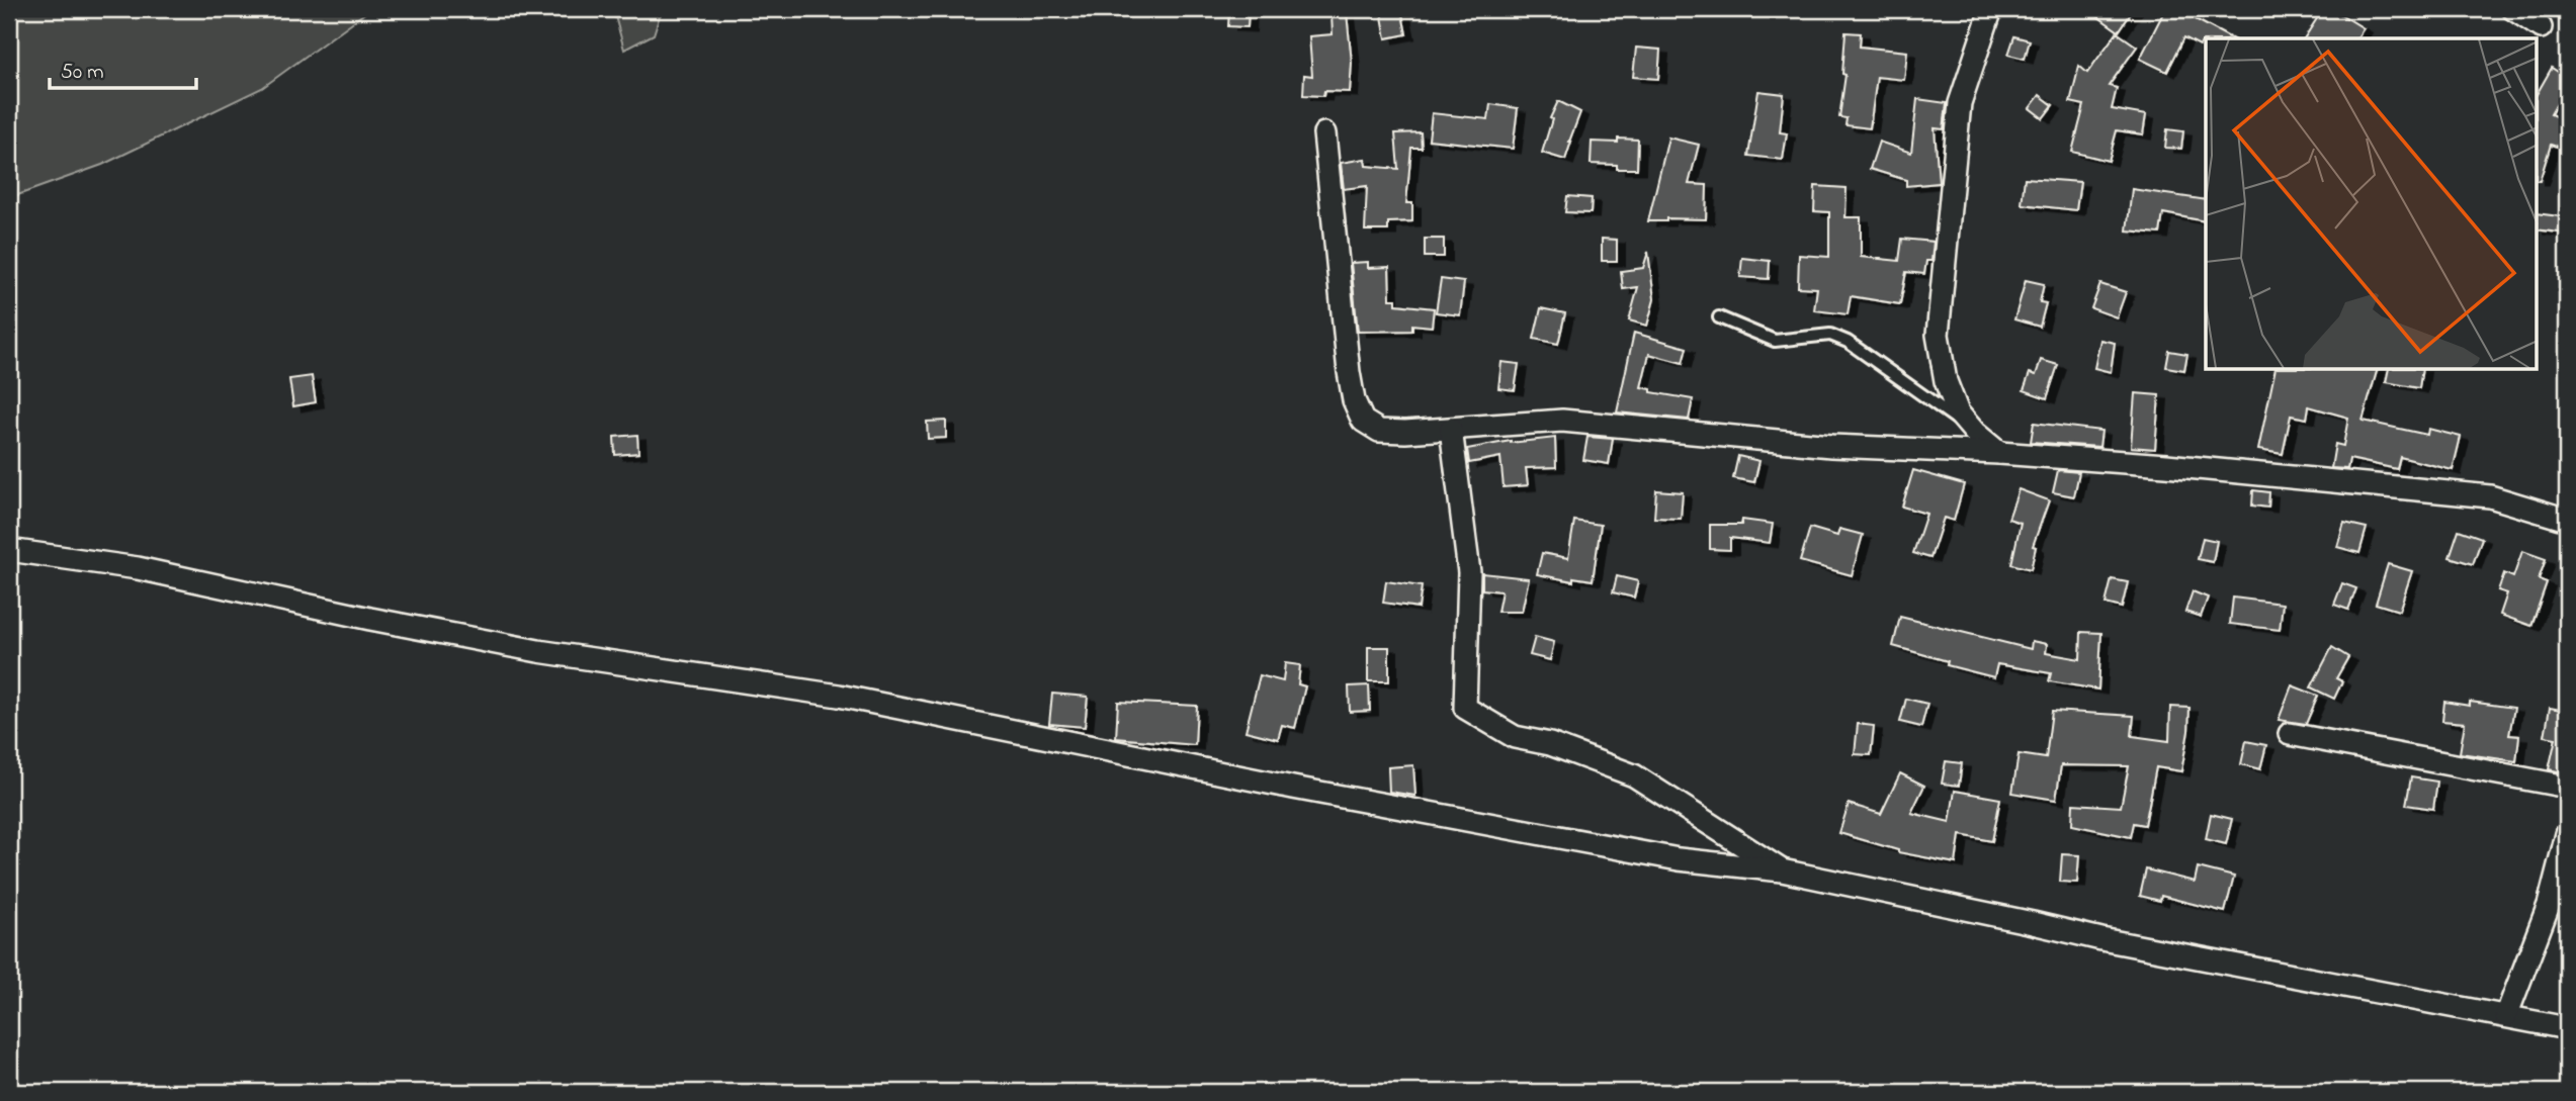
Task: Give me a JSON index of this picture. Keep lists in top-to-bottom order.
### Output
{
  "scale_bar": "50 m"
}
